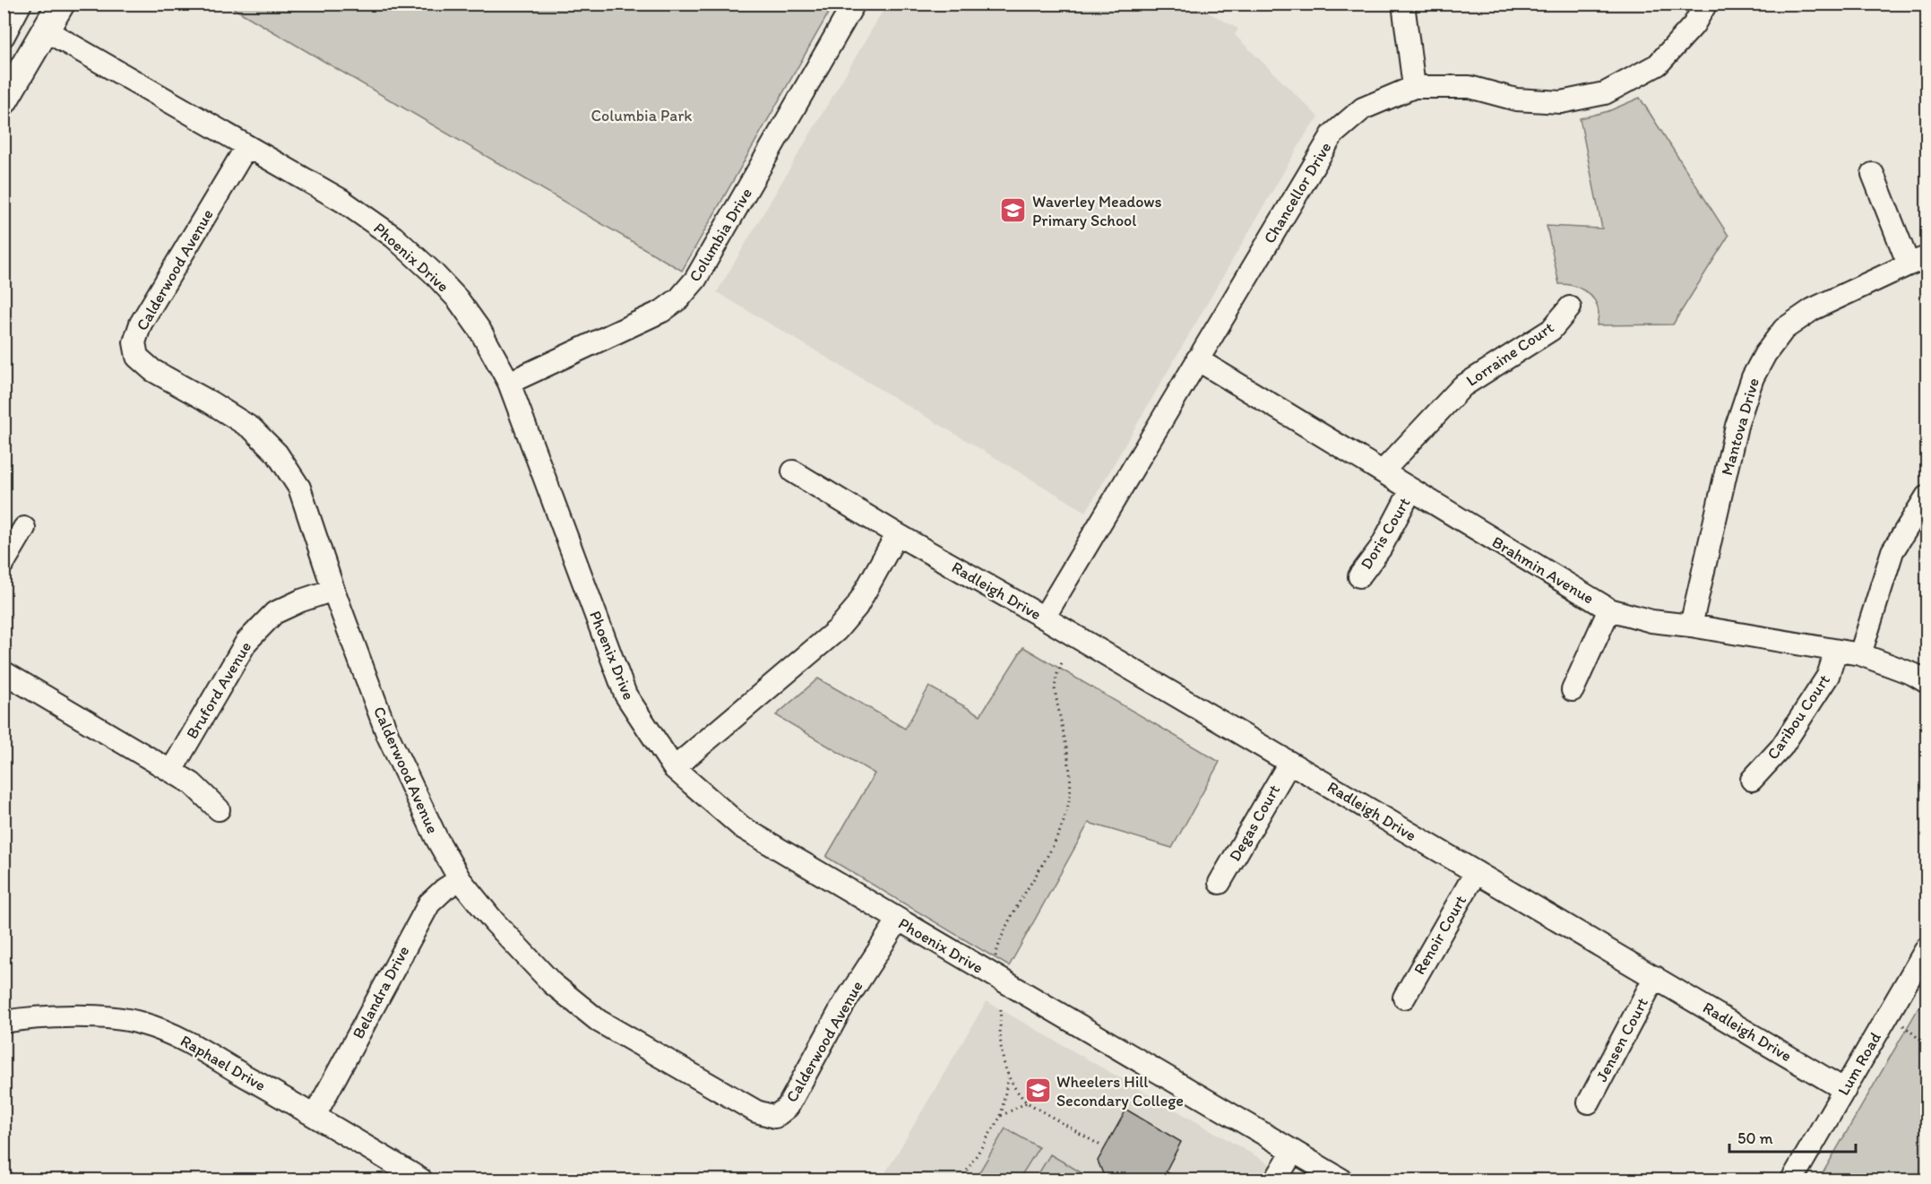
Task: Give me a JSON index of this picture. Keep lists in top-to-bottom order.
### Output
{
  "streets": {
    "street": [
      "Chancellor Drive",
      "Columbia Drive",
      "Phoenix Drive",
      "Calderwood Avenue",
      "Lorraine Court",
      "Mantova Drive",
      "Doris Court",
      "Brahmin Avenue",
      "Radleigh Drive",
      "Bruford Avenue",
      "Caribou Court",
      "Degas Court",
      "Renoir Court",
      "Belandra Drive",
      "Jensen Court",
      "Raphael Drive",
      "Lum Road"
    ]
  },
  "crossings": [
    ["Chancellor Drive", "Brahmin Avenue"],
    ["Chancellor Drive", "Radleigh Drive"],
    ["Columbia Drive", "Phoenix Drive"],
    ["Phoenix Drive", "Calderwood Avenue"],
    ["Calderwood Avenue", "Bruford Avenue"],
    ["Calderwood Avenue", "Belandra Drive"],
    ["Lorraine Court", "Brahmin Avenue"],
    ["Mantova Drive", "Brahmin Avenue"],
    ["Doris Court", "Brahmin Avenue"],
    ["Brahmin Avenue", "Caribou Court"],
    ["Radleigh Drive", "Degas Court"],
    ["Radleigh Drive", "Renoir Court"],
    ["Radleigh Drive", "Jensen Court"],
    ["Radleigh Drive", "Lum Road"],
    ["Belandra Drive", "Raphael Drive"]
  ],
  "parks": ["Columbia Park"],
  "places": {
    "school or university": ["Waverley Meadows Primary School", "Wheelers Hill Secondary College"]
  },
  "scale_bar": "50 m"
}
